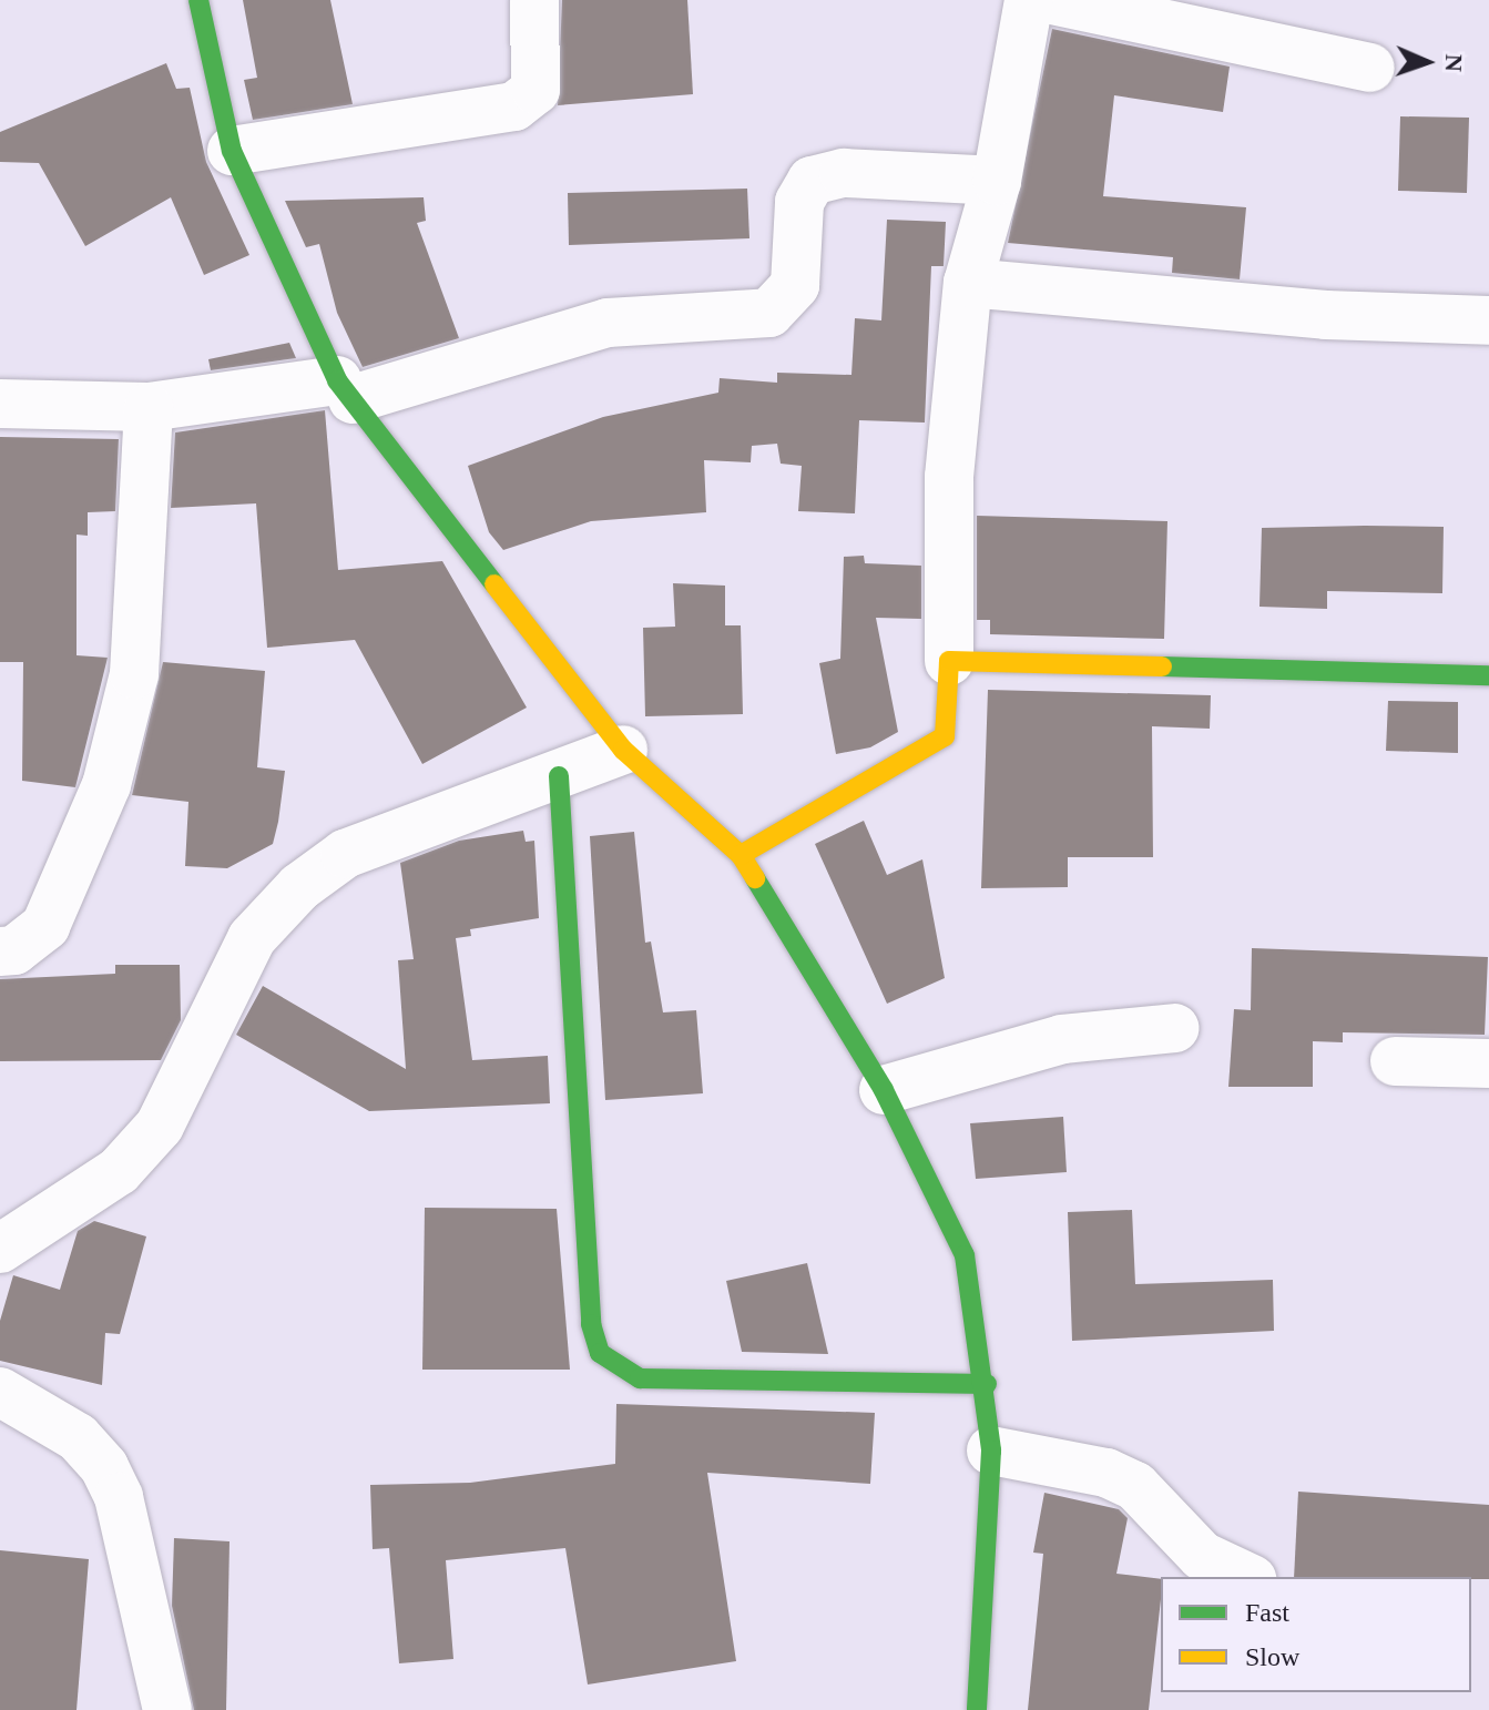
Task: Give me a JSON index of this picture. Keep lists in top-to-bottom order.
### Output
{
  "legend": ["Fast", "Slow"],
  "north": "right"
}
